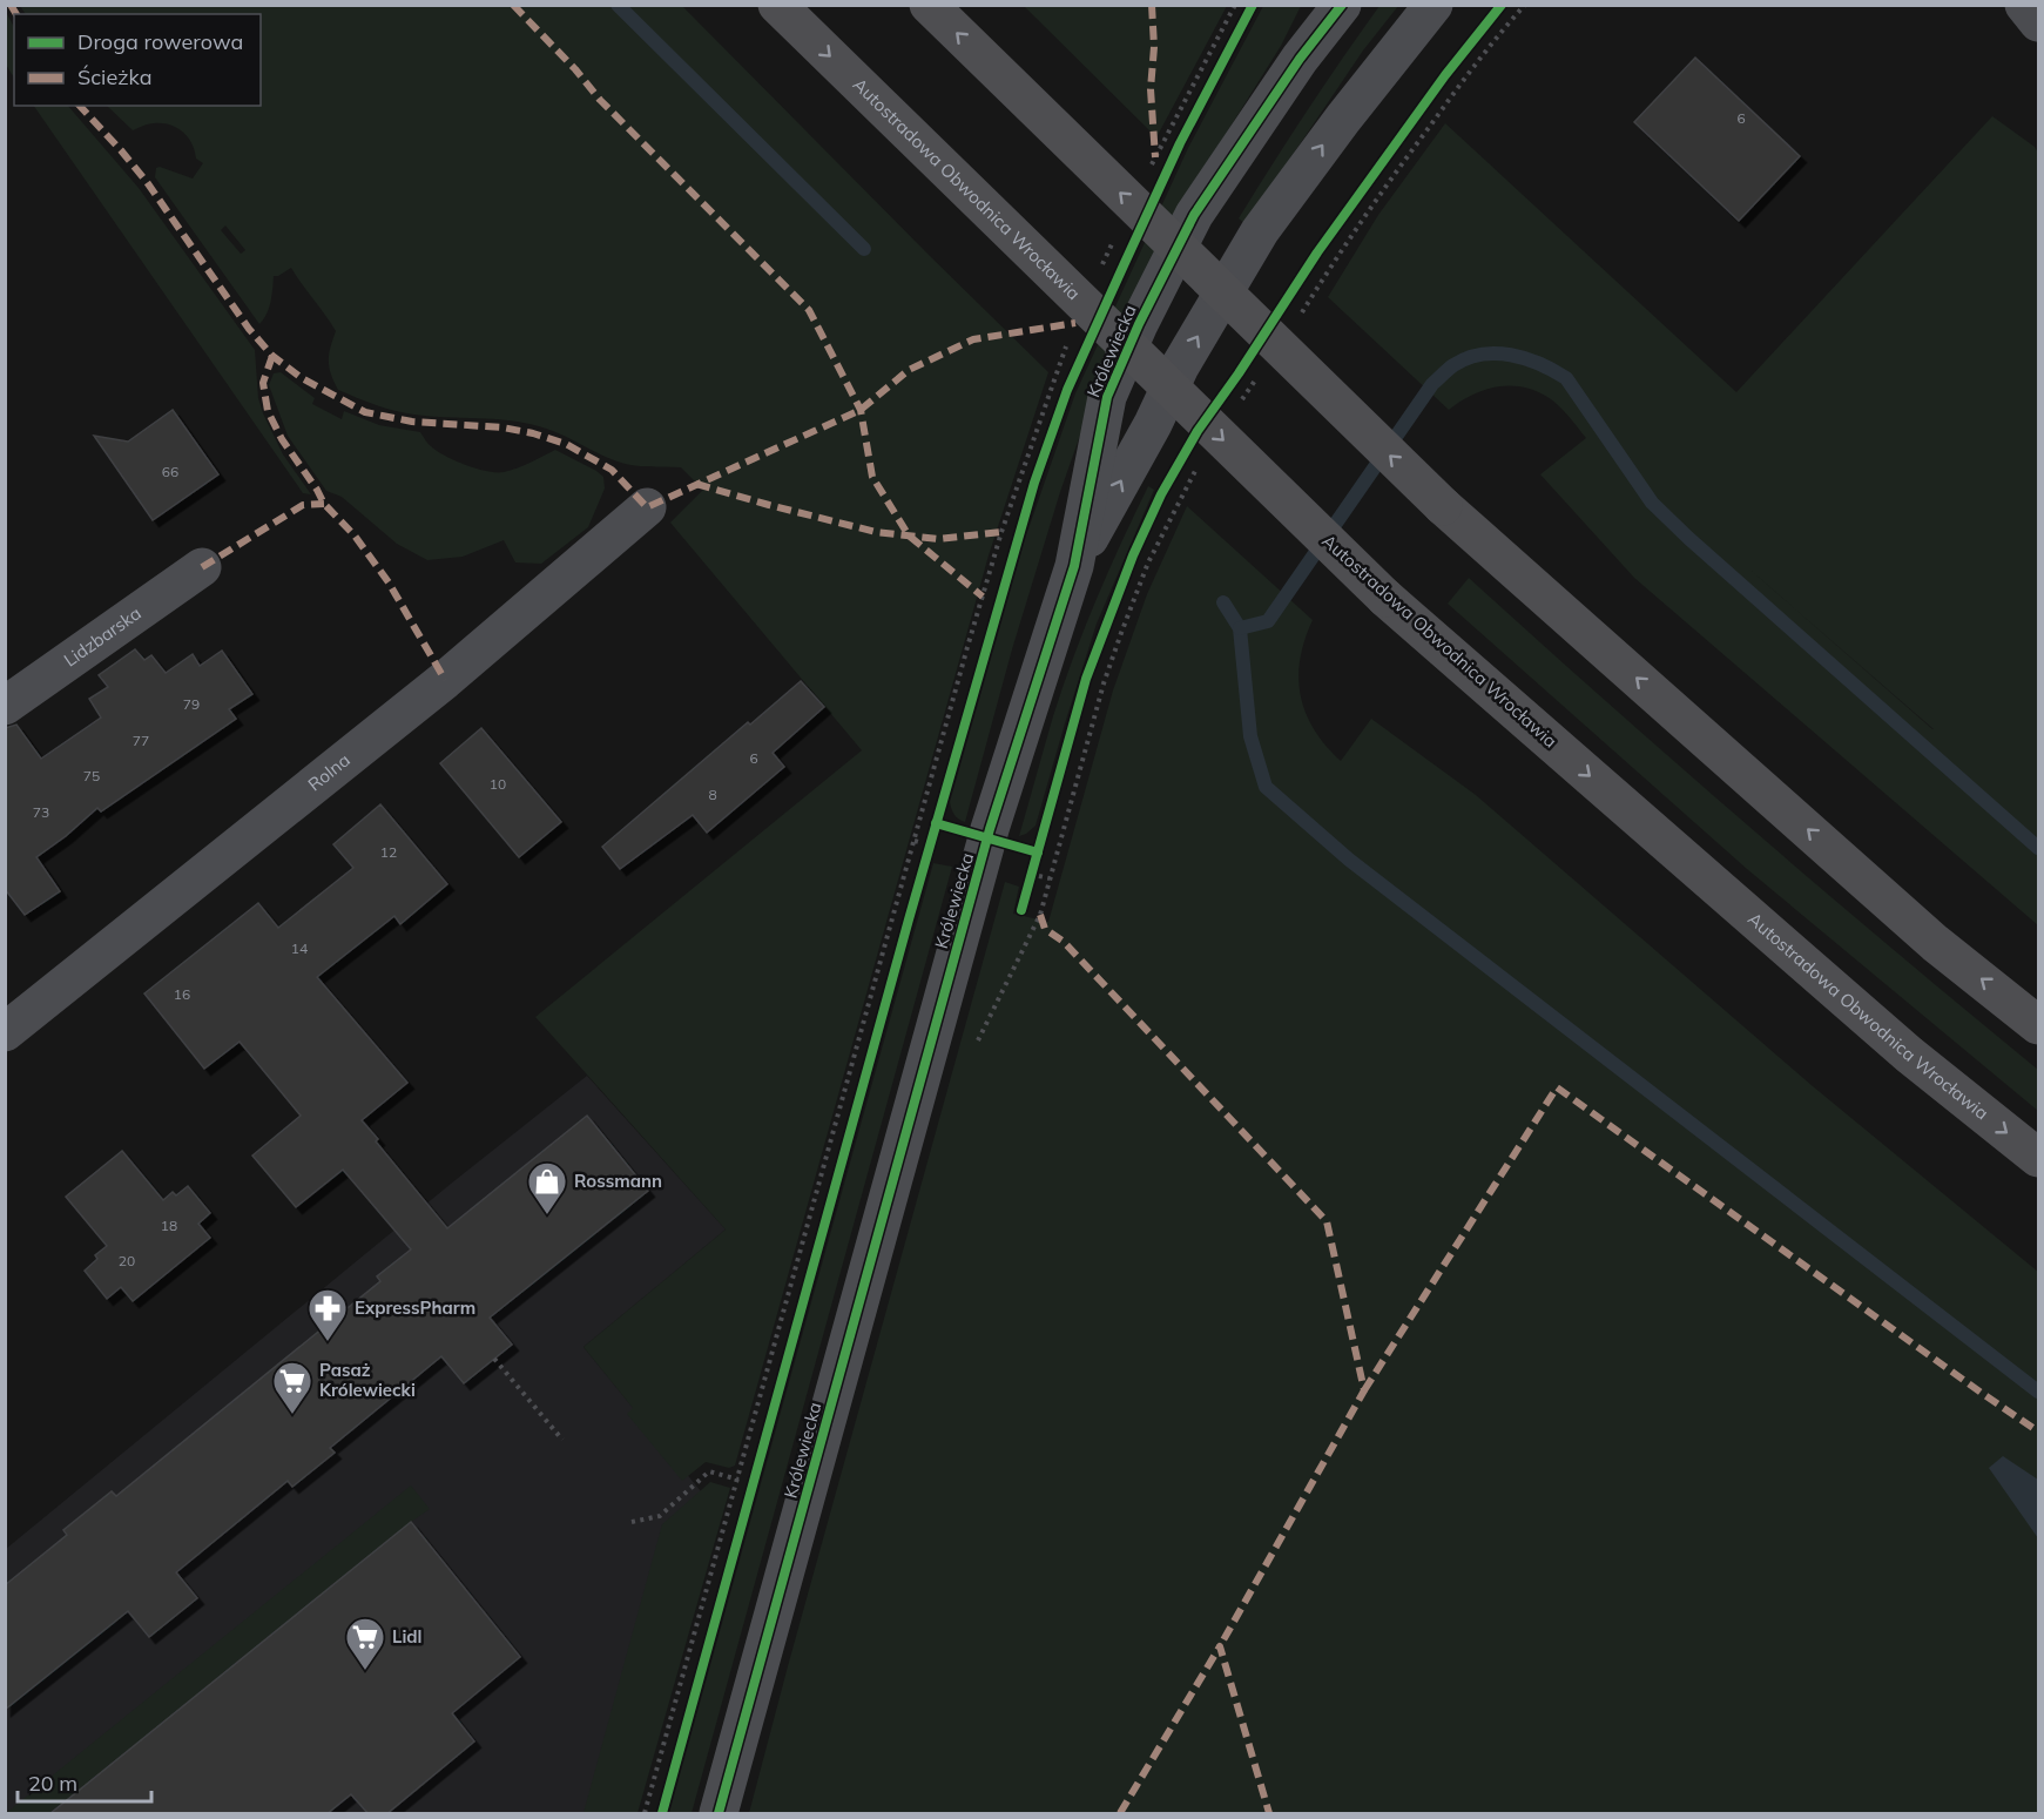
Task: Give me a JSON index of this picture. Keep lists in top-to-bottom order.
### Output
{
  "streets": {
    "highway": ["Autostradowa Obwodnica Wrocławia"],
    "street": ["Królewiecka", "Lidzbarska", "Rolna"]
  },
  "places": {
    "shop": ["Rossmann"],
    "pharmacy": ["ExpressPharm"],
    "supermarket": ["Pasaż Królewiecki", "Lidl"]
  },
  "house_numbers": [
    "6",
    "66",
    "79",
    "77",
    "6",
    "75",
    "10",
    "8",
    "73",
    "12",
    "14",
    "16",
    "18",
    "20"
  ],
  "legend": ["Droga rowerowa", "Ścieżka"],
  "scale_bar": "20 m"
}
